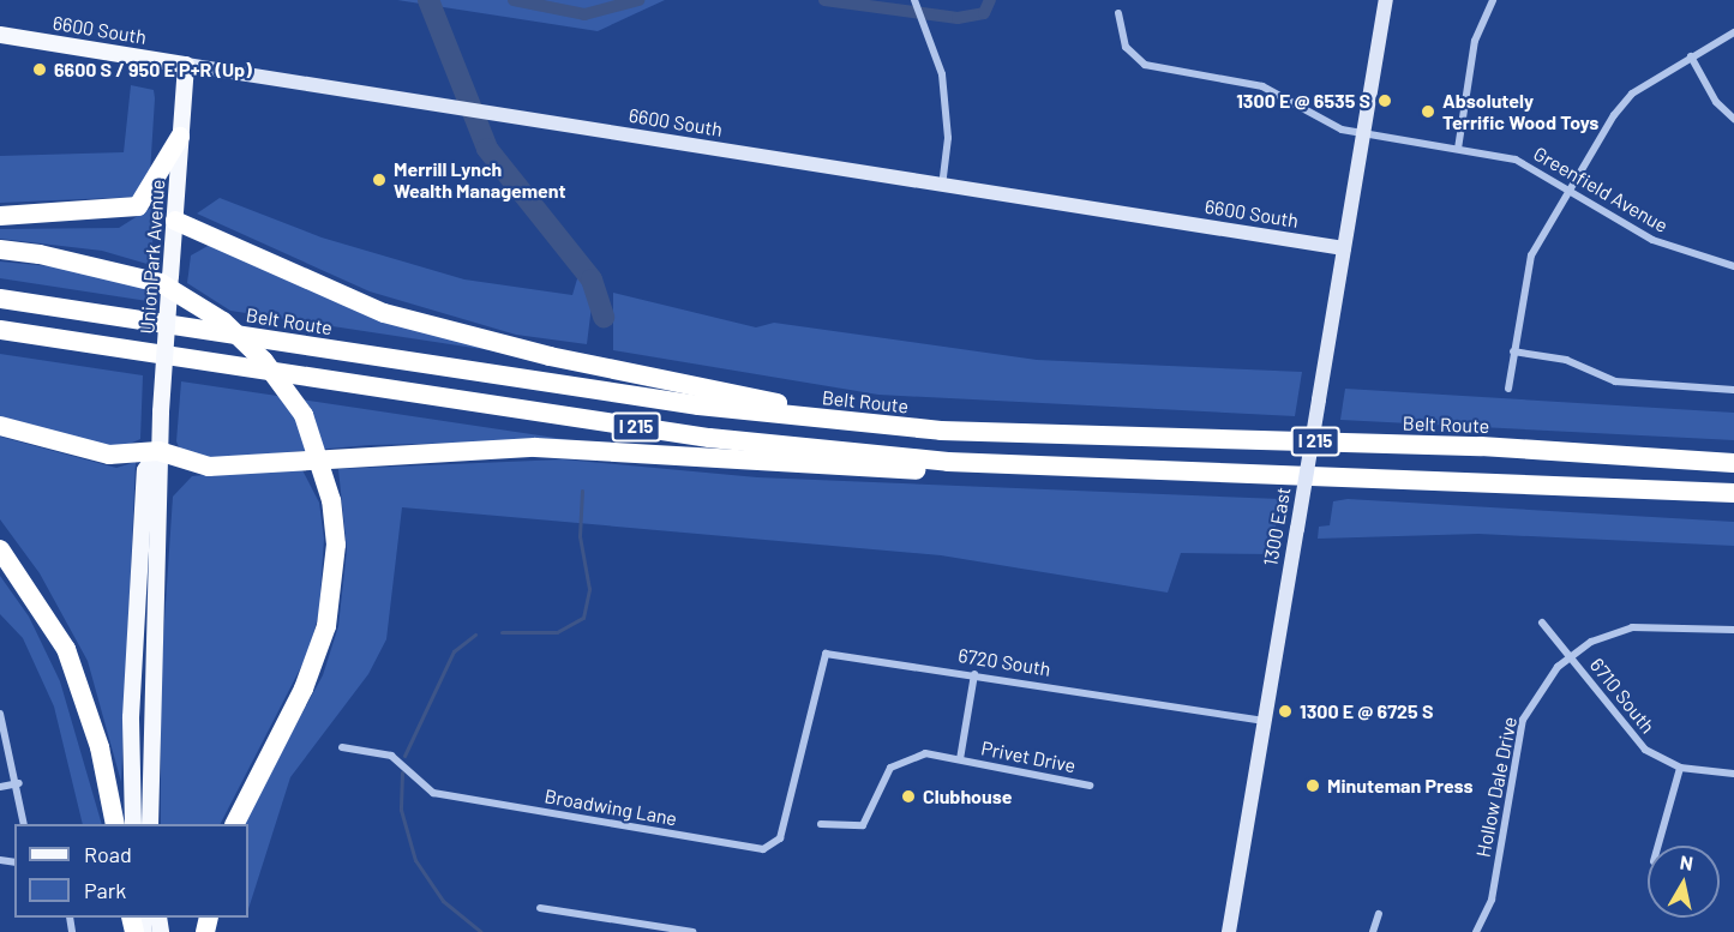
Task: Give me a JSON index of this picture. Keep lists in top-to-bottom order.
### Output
{
  "streets": {
    "highway": ["Belt Route", "I 215"],
    "main road": ["6600 South", "Union Park Avenue", "1300 East"],
    "street": [
      "Greenfield Avenue",
      "6720 South",
      "6710 South",
      "Privet Drive",
      "Hollow Dale Drive",
      "Broadwing Lane"
    ]
  },
  "crossings": [
    ["6600 South", "Union Park Avenue"],
    ["6600 South", "1300 East"],
    ["Greenfield Avenue", "1300 East"],
    ["1300 East", "6720 South"],
    ["6720 South", "Privet Drive"],
    ["6720 South", "Broadwing Lane"],
    ["6710 South", "Hollow Dale Drive"]
  ],
  "places": [
    "6600 S / 950 E P+R (Up)",
    "1300 E @ 6535 S",
    "Absolutely Terrific Wood Toys",
    "Merrill Lynch Wealth Management",
    "1300 E @ 6725 S",
    "Minuteman Press",
    "Clubhouse"
  ],
  "legend": ["Road", "Park"],
  "north": "top"
}
